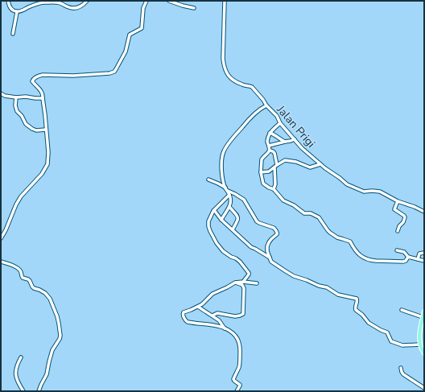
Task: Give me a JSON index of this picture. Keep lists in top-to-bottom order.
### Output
{
  "streets": {
    "street": ["Jalan Prigi"]
  }
}
